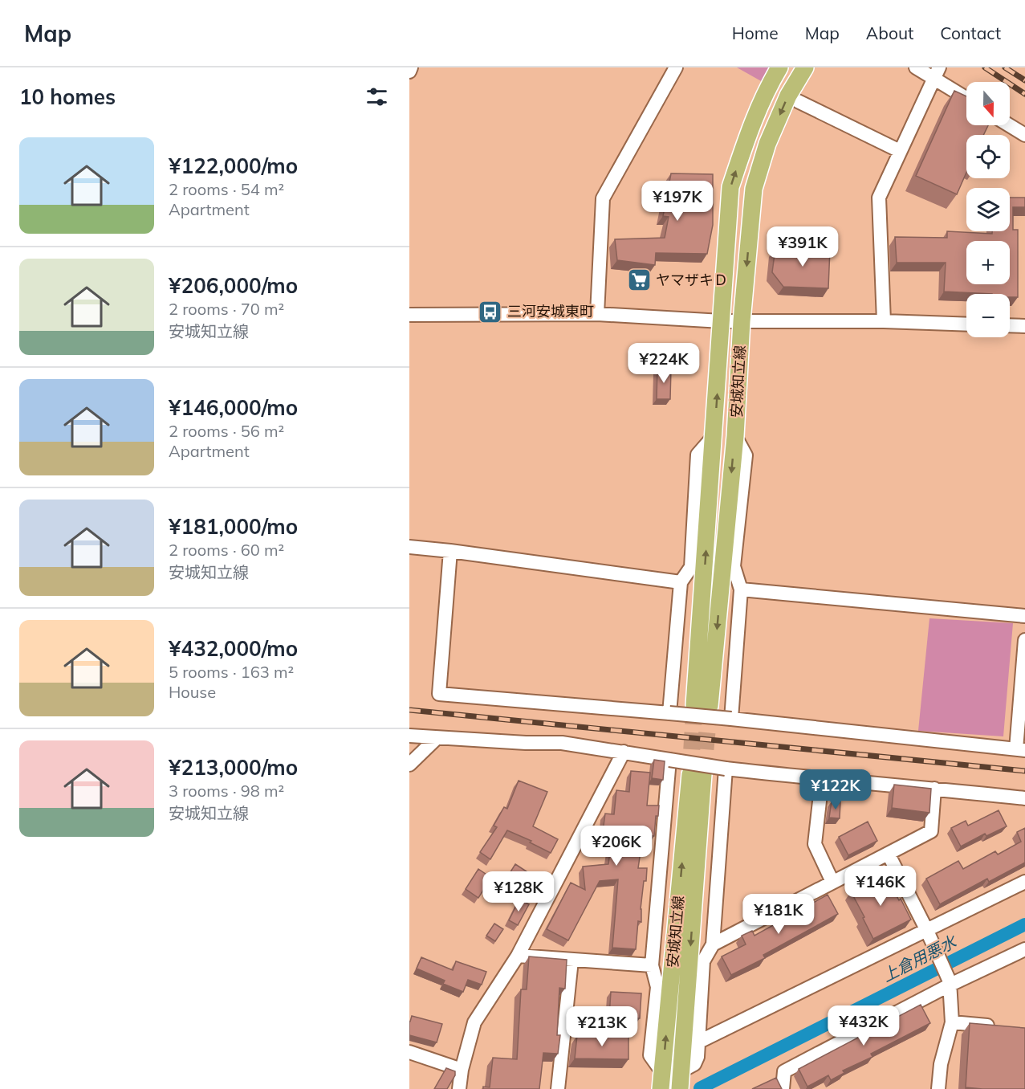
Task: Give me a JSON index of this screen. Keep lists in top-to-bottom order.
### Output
{
  "streets": {
    "main road": ["安城知立線"]
  },
  "water": ["上倉用悪水"],
  "places": {
    "supermarket": ["ヤマザキＤ"],
    "bus stop": ["三河安城東町"]
  },
  "north": "bottom",
  "page": {
    "header": "Map",
    "nav": [
      "Home",
      "Map",
      "About",
      "Contact"
    ],
    "heading": "10 homes",
    "map_buttons": ["+", "−"],
    "list": [
      {
        "name": "¥122,000/mo",
        "note": "2 rooms · 54 m² · Apartment"
      },
      {
        "name": "¥206,000/mo",
        "note": "2 rooms · 70 m² · 安城知立線"
      },
      {
        "name": "¥146,000/mo",
        "note": "2 rooms · 56 m² · Apartment"
      },
      {
        "name": "¥181,000/mo",
        "note": "2 rooms · 60 m² · 安城知立線"
      },
      {
        "name": "¥432,000/mo",
        "note": "5 rooms · 163 m² · House"
      },
      {
        "name": "¥213,000/mo",
        "note": "3 rooms · 98 m² · 安城知立線"
      }
    ],
    "price": [
      "¥197K",
      "¥391K",
      "¥224K",
      "¥122K",
      "¥206K",
      "¥146K",
      "¥128K",
      "¥181K",
      "¥432K",
      "¥213K"
    ]
  }
}
